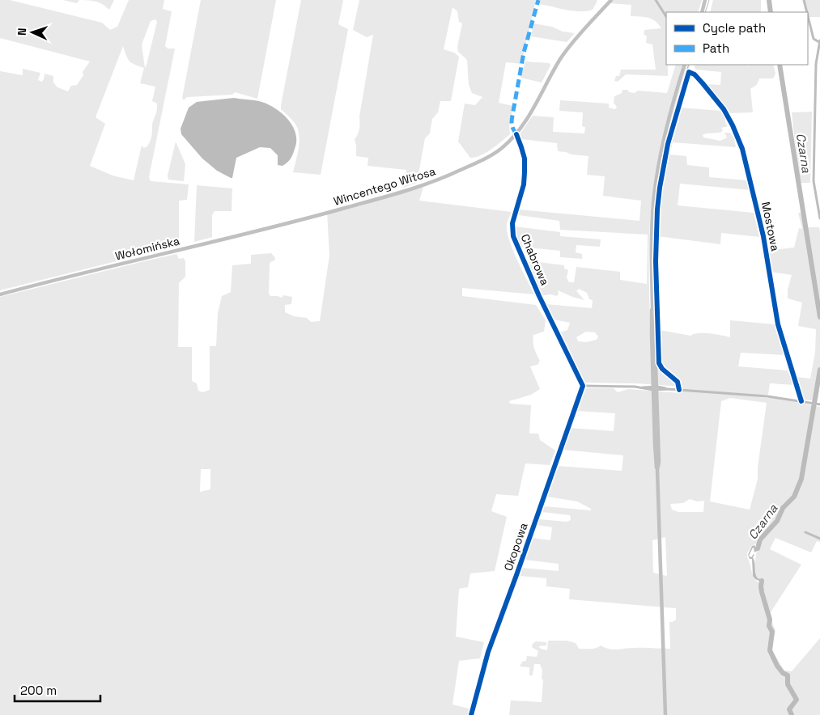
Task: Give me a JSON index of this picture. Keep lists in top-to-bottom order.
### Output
{
  "streets": {
    "main road": ["Wincentego Witosa", "Wołomińska"],
    "street": ["Mostowa", "Chabrowa", "Okopowa"]
  },
  "crossings": [
    ["Wincentego Witosa", "Wołomińska"],
    ["Wincentego Witosa", "Chabrowa"],
    ["Chabrowa", "Okopowa"]
  ],
  "water": ["Czarna"],
  "legend": ["Cycle path", "Path"],
  "scale_bar": "200 m",
  "north": "left"
}
